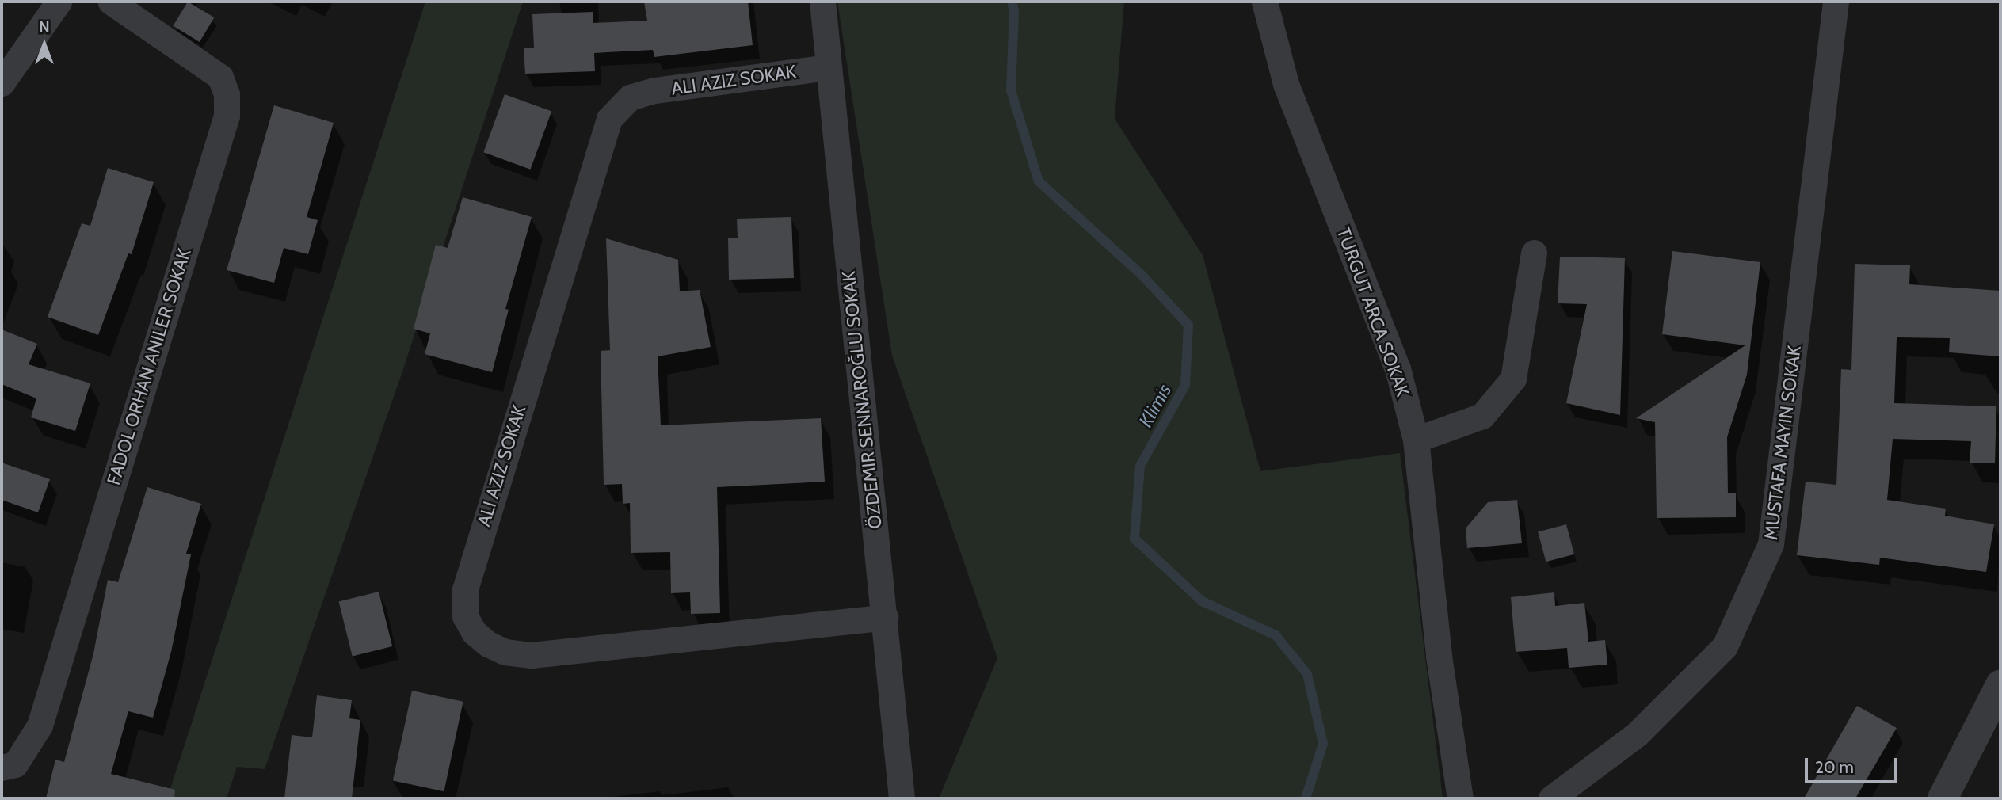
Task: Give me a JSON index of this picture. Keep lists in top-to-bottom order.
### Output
{
  "streets": {
    "street": ["ALI AZIZ SOKAK", "TURGUT ARCA SOKAK", "ÖZDEMIR SENNAROĞLU SOKAK"]
  },
  "crossings": [
    ["ALI AZIZ SOKAK", "ÖZDEMIR SENNAROĞLU SOKAK"]
  ],
  "water": ["Klimis"],
  "scale_bar": "20 m",
  "north": "top"
}
